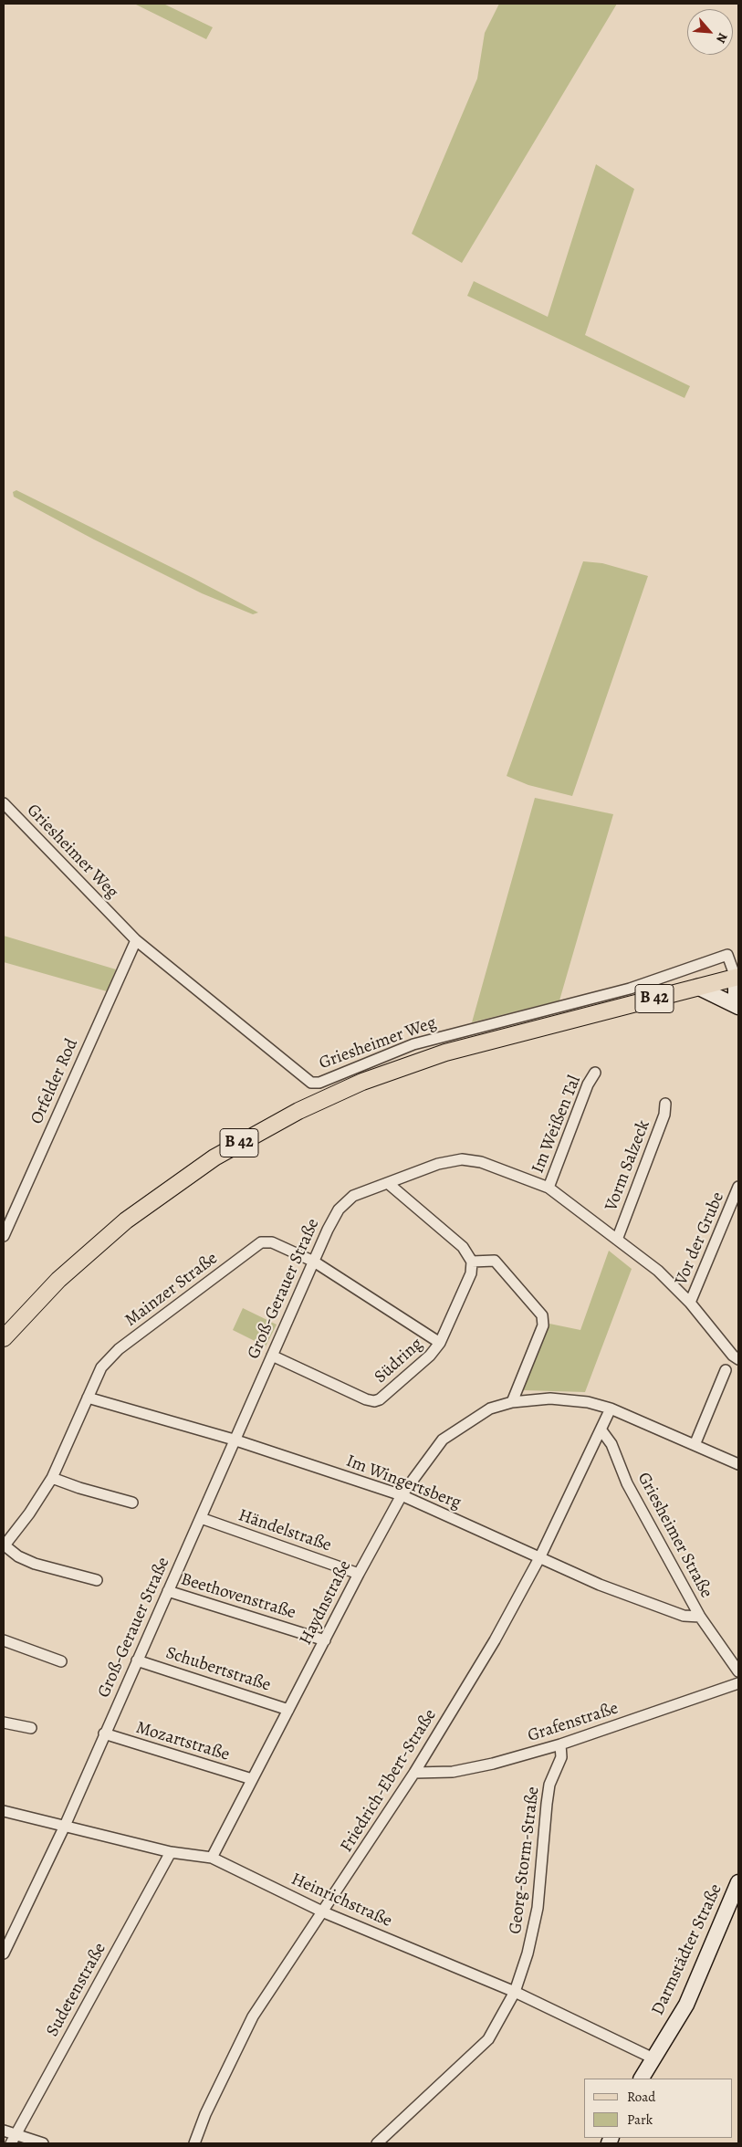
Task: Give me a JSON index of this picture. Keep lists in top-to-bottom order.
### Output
{
  "streets": {
    "main road": ["B 42"],
    "street": [
      "Griesheimer Weg",
      "Orfelder Rod",
      "Im Weißen Tal",
      "Vorm Salzeck",
      "Vor der Grube",
      "Groß-Gerauer Straße",
      "Mainzer Straße",
      "Südring",
      "Im Wingertsberg",
      "Händelstraße",
      "Griesheimer Straße",
      "Beethovenstraße",
      "Haydnstraße",
      "Schubertstraße",
      "Grafenstraße",
      "Mozartstraße",
      "Friedrich-Ebert-Straße",
      "Georg-Storm-Straße",
      "Heinrichstraße",
      "Darmstädter Straße",
      "Sudetenstraße"
    ]
  },
  "crossings": [
    ["Griesheimer Weg", "B 42"],
    ["Griesheimer Weg", "Orfelder Rod"],
    ["Im Weißen Tal", "Groß-Gerauer Straße"],
    ["Vorm Salzeck", "Groß-Gerauer Straße"],
    ["Vor der Grube", "Groß-Gerauer Straße"],
    ["Groß-Gerauer Straße", "Mainzer Straße"],
    ["Groß-Gerauer Straße", "Südring"],
    ["Groß-Gerauer Straße", "Im Wingertsberg"],
    ["Groß-Gerauer Straße", "Händelstraße"],
    ["Groß-Gerauer Straße", "Beethovenstraße"],
    ["Groß-Gerauer Straße", "Schubertstraße"],
    ["Groß-Gerauer Straße", "Mozartstraße"],
    ["Groß-Gerauer Straße", "Heinrichstraße"],
    ["Mainzer Straße", "Südring"],
    ["Mainzer Straße", "Im Wingertsberg"],
    ["Im Wingertsberg", "Griesheimer Straße"],
    ["Im Wingertsberg", "Haydnstraße"],
    ["Im Wingertsberg", "Friedrich-Ebert-Straße"],
    ["Händelstraße", "Haydnstraße"],
    ["Griesheimer Straße", "Friedrich-Ebert-Straße"],
    ["Beethovenstraße", "Haydnstraße"],
    ["Haydnstraße", "Schubertstraße"],
    ["Haydnstraße", "Mozartstraße"],
    ["Haydnstraße", "Heinrichstraße"],
    ["Grafenstraße", "Friedrich-Ebert-Straße"],
    ["Grafenstraße", "Georg-Storm-Straße"],
    ["Friedrich-Ebert-Straße", "Heinrichstraße"],
    ["Georg-Storm-Straße", "Heinrichstraße"],
    ["Heinrichstraße", "Darmstädter Straße"],
    ["Heinrichstraße", "Sudetenstraße"]
  ],
  "legend": ["Road", "Park"],
  "north": "bottom right"
}
